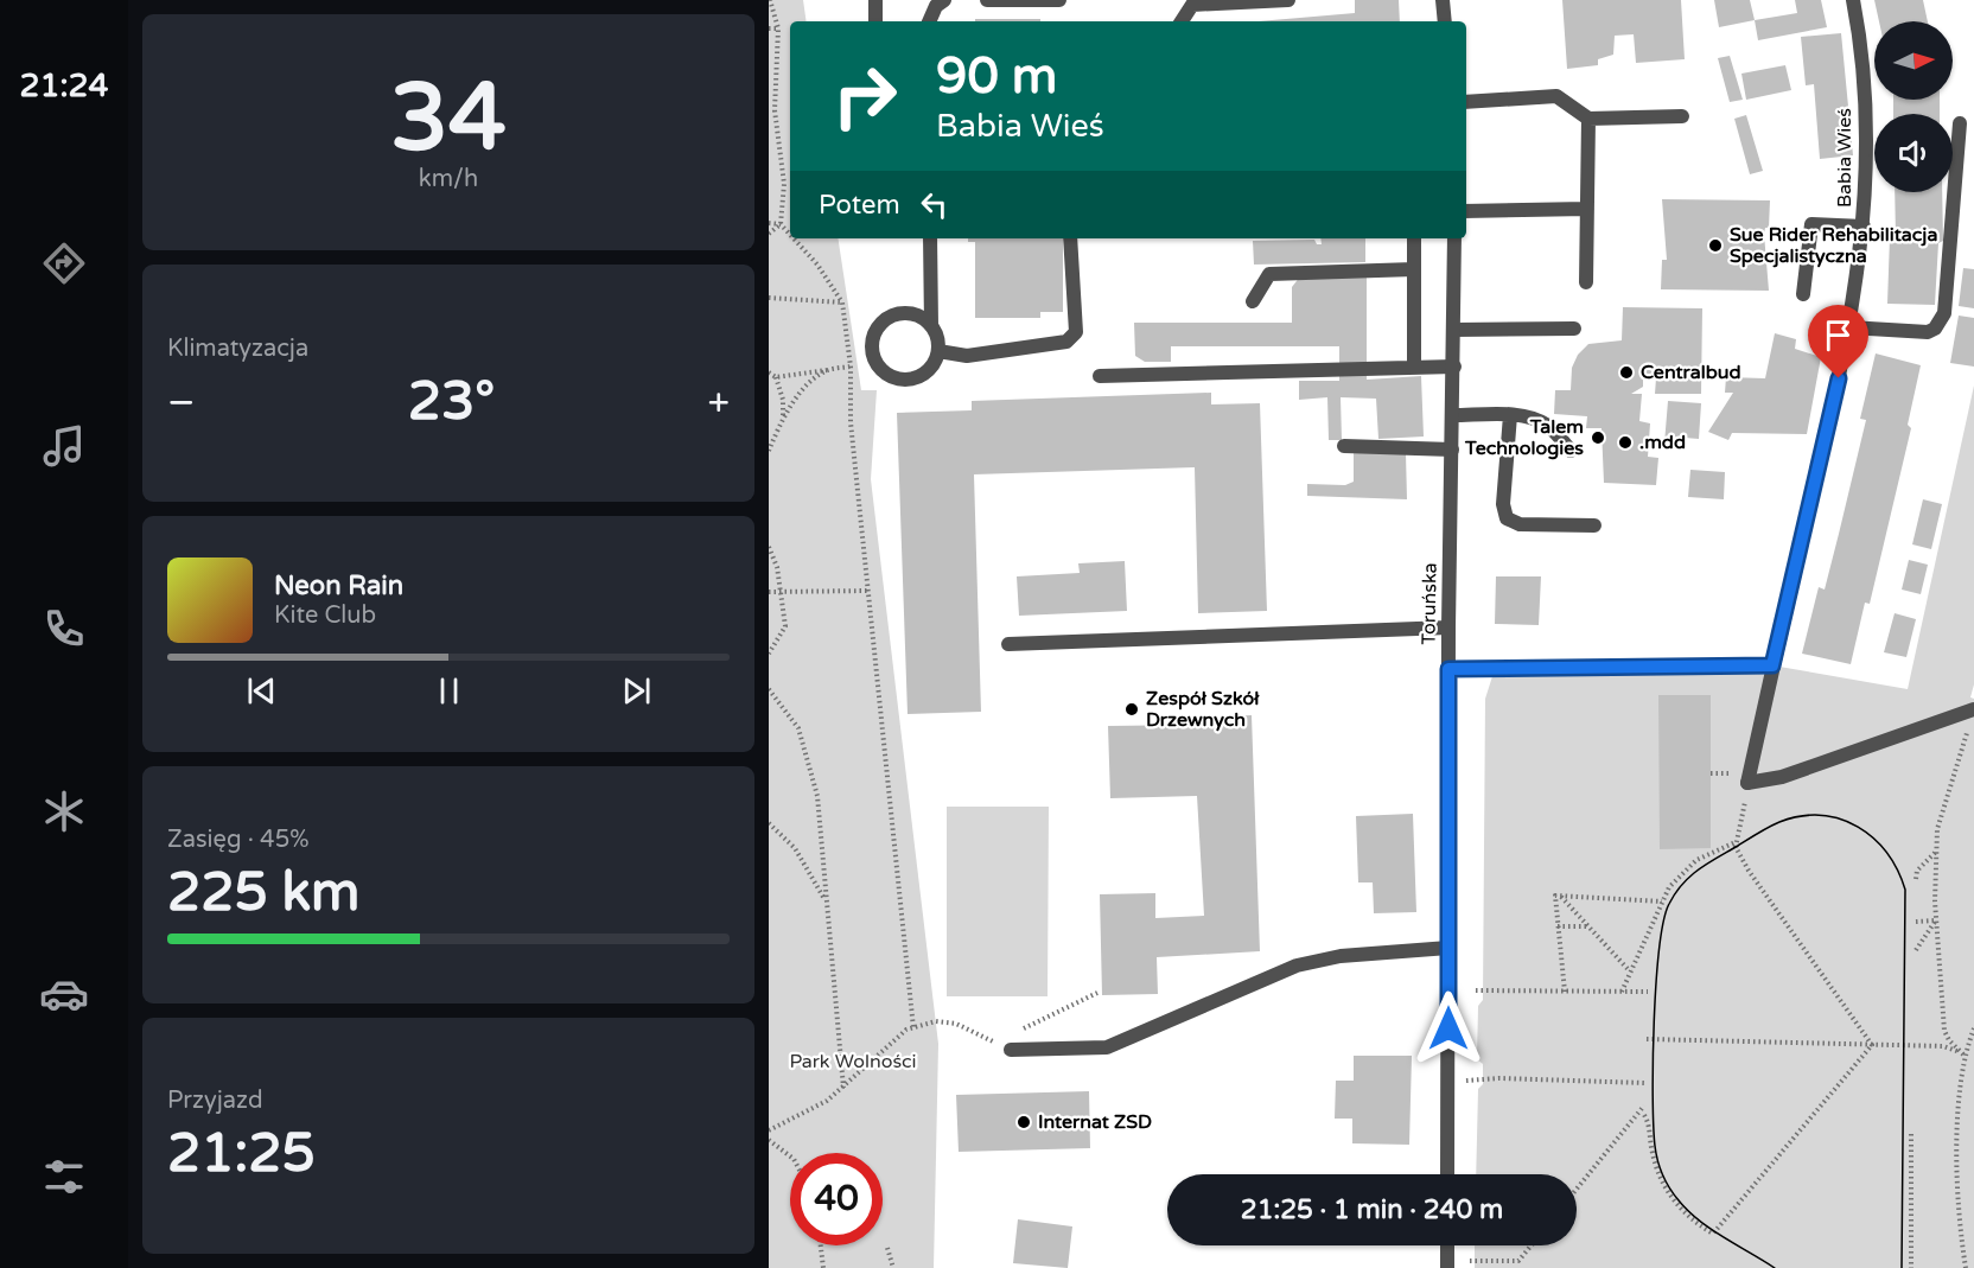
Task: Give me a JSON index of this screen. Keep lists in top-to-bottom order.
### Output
{
  "streets": {
    "street": ["Babia Wieś", "Toruńska"]
  },
  "parks": ["Park Wolności"],
  "places": [
    "Sue Rider Rehabilitacja Specjalistyczna",
    "Centralbud",
    "Talem Technologies",
    ".mdd",
    "Zespół Szkół Drzewnych",
    "Internat ZSD"
  ],
  "north": "right",
  "page": {
    "tabs": "21:24",
    "tile": [
      ["34", "km/h"],
      "Klimatyzacja",
      ["Zasięg · 45%", "225 km"],
      ["Przyjazd", "21:25"]
    ],
    "turn": ["90 m", "Babia Wieś"],
    "then": "Potem",
    "heat": ["−", "23°", "+"],
    "song": ["Neon Rain", "Kite Club"],
    "limit": "40",
    "trip": "21:25 · 1 min · 240 m"
  }
}
